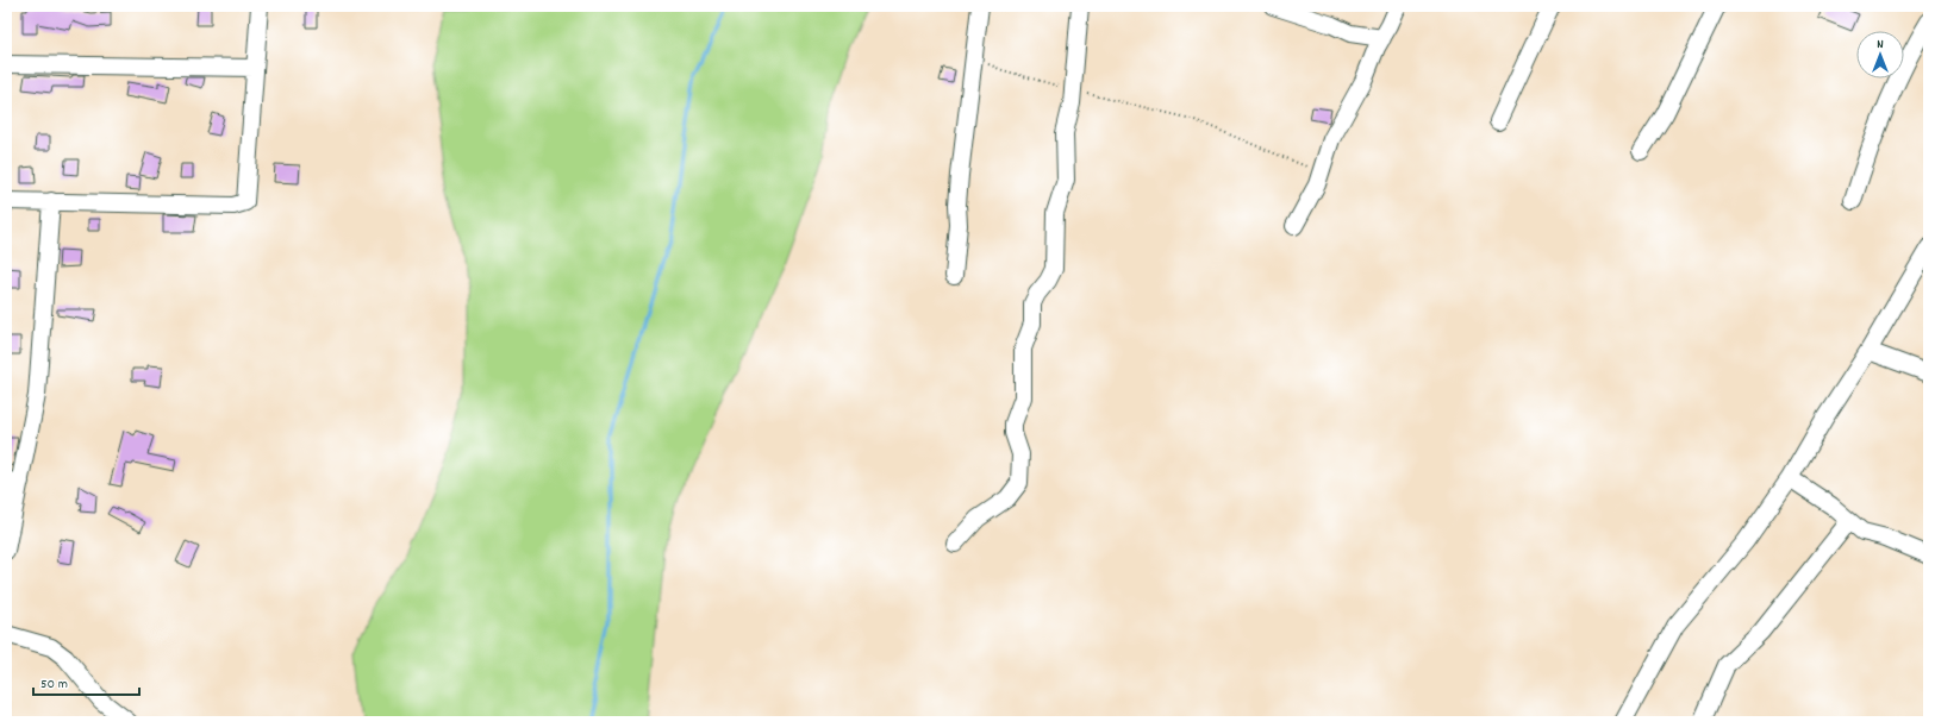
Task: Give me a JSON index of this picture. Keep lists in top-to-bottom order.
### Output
{
  "scale_bar": "50 m",
  "north": "top"
}
